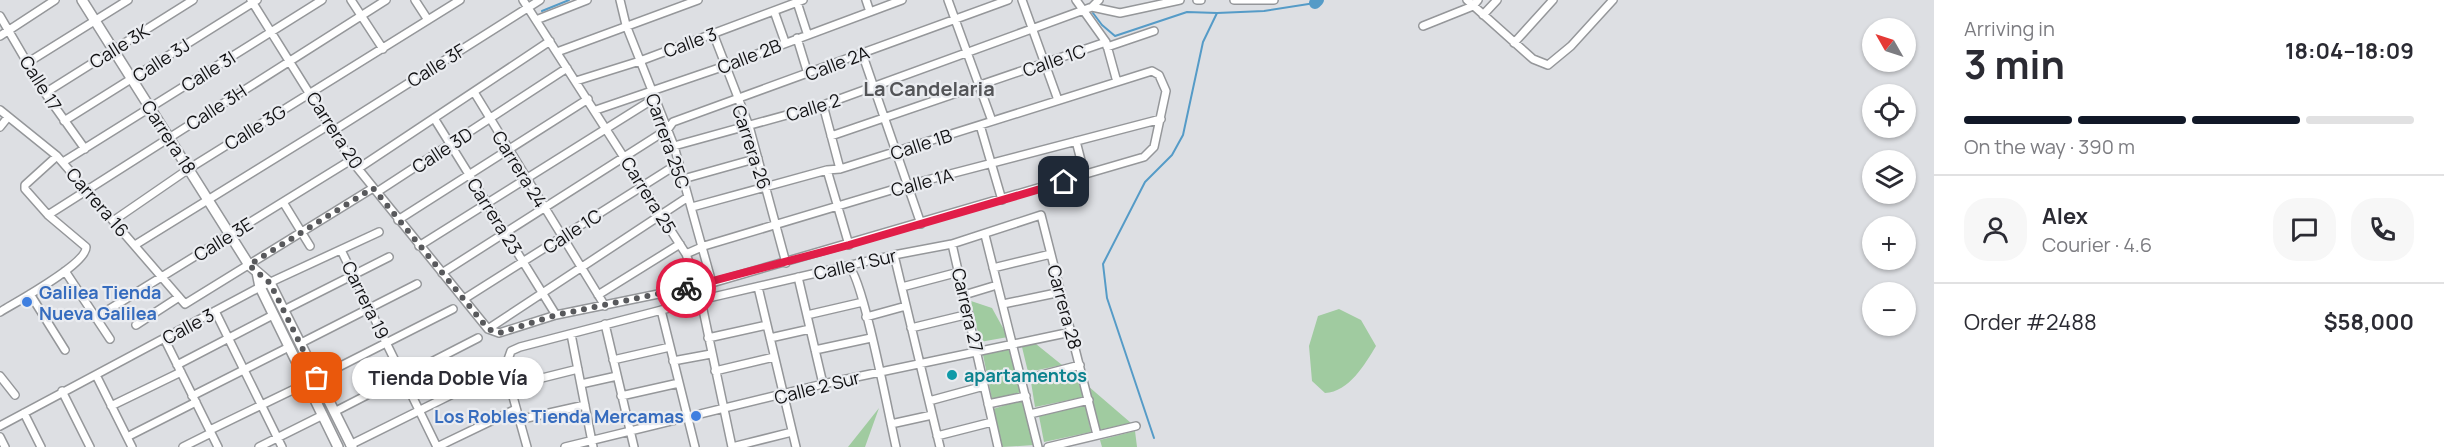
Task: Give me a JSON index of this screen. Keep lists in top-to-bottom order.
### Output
{
  "streets": {
    "street": [
      "Calle 3",
      "Calle 3K",
      "Calle 2B",
      "Calle 3J",
      "Calle 1C",
      "Calle 2A",
      "Calle 3F",
      "Calle 3I",
      "Calle 17",
      "Calle 3H",
      "Calle 2",
      "Calle 3G",
      "Carrera 20",
      "Carrera 18",
      "Carrera 25C",
      "Calle 1B",
      "Carrera 26",
      "Calle 3D",
      "Carrera 24",
      "Calle 1A",
      "Carrera 25",
      "Carrera 16",
      "Carrera 23",
      "Calle 3E",
      "Calle 1 Sur",
      "Carrera 19",
      "Carrera 28",
      "Carrera 27",
      "Calle 2 Sur"
    ]
  },
  "crossings": [
    ["Calle 3", "Carrera 18"],
    ["Calle 3", "Carrera 25C"],
    ["Calle 3", "Carrera 26"],
    ["Calle 3", "Carrera 25"],
    ["Calle 3", "Carrera 19"],
    ["Calle 3K", "Calle 17"],
    ["Calle 3K", "Carrera 18"],
    ["Calle 2B", "Carrera 25C"],
    ["Calle 2B", "Carrera 26"],
    ["Calle 2B", "Carrera 25"],
    ["Calle 3J", "Calle 17"],
    ["Calle 3J", "Carrera 20"],
    ["Calle 3J", "Carrera 18"],
    ["Calle 1C", "Carrera 20"],
    ["Calle 1C", "Carrera 25C"],
    ["Calle 1C", "Carrera 24"],
    ["Calle 1C", "Carrera 25"],
    ["Calle 1C", "Carrera 23"],
    ["Calle 2A", "Carrera 25C"],
    ["Calle 2A", "Carrera 26"],
    ["Calle 3F", "Carrera 20"],
    ["Calle 3F", "Carrera 18"],
    ["Calle 3F", "Carrera 25"],
    ["Calle 3F", "Carrera 16"],
    ["Calle 3I", "Calle 17"],
    ["Calle 3I", "Carrera 20"],
    ["Calle 3I", "Carrera 18"],
    ["Calle 3I", "Carrera 16"],
    ["Calle 3H", "Carrera 20"],
    ["Calle 3H", "Carrera 18"],
    ["Calle 3H", "Carrera 16"],
    ["Calle 2", "Carrera 25C"],
    ["Calle 2", "Carrera 26"],
    ["Calle 3G", "Carrera 20"],
    ["Calle 3G", "Carrera 18"],
    ["Calle 3G", "Carrera 16"],
    ["Carrera 20", "Calle 3D"],
    ["Carrera 20", "Calle 3E"],
    ["Carrera 18", "Calle 3D"],
    ["Carrera 18", "Calle 3E"],
    ["Carrera 25C", "Calle 1B"],
    ["Carrera 25C", "Calle 1A"],
    ["Calle 1B", "Carrera 26"],
    ["Calle 1B", "Calle 1A"],
    ["Carrera 26", "Calle 1A"],
    ["Calle 3D", "Carrera 24"],
    ["Calle 3D", "Carrera 25"],
    ["Calle 3D", "Carrera 16"],
    ["Calle 3D", "Carrera 23"],
    ["Calle 1A", "Carrera 25"],
    ["Carrera 25", "Calle 1 Sur"],
    ["Carrera 25", "Calle 2 Sur"],
    ["Carrera 16", "Calle 3E"],
    ["Calle 1 Sur", "Carrera 28"],
    ["Calle 1 Sur", "Carrera 27"],
    ["Carrera 28", "Calle 2 Sur"],
    ["Carrera 27", "Calle 2 Sur"]
  ],
  "districts": ["La Candelaria"],
  "places": [
    "Galilea Tienda Nueva Galilea",
    "apartamentos",
    "Tienda Doble Vía",
    "Los Robles Tienda Mercamas"
  ],
  "north": "top left",
  "page": {
    "heading": ["3 min", "Arriving in", "18:04–18:09"],
    "panel": [
      "Alex",
      "Courier · 4.6",
      "Order #2488",
      "$58,000"
    ],
    "map_buttons": ["+", "−"],
    "bar": "On the way · 390 m",
    "bubble": "Tienda Doble Vía"
  }
}
